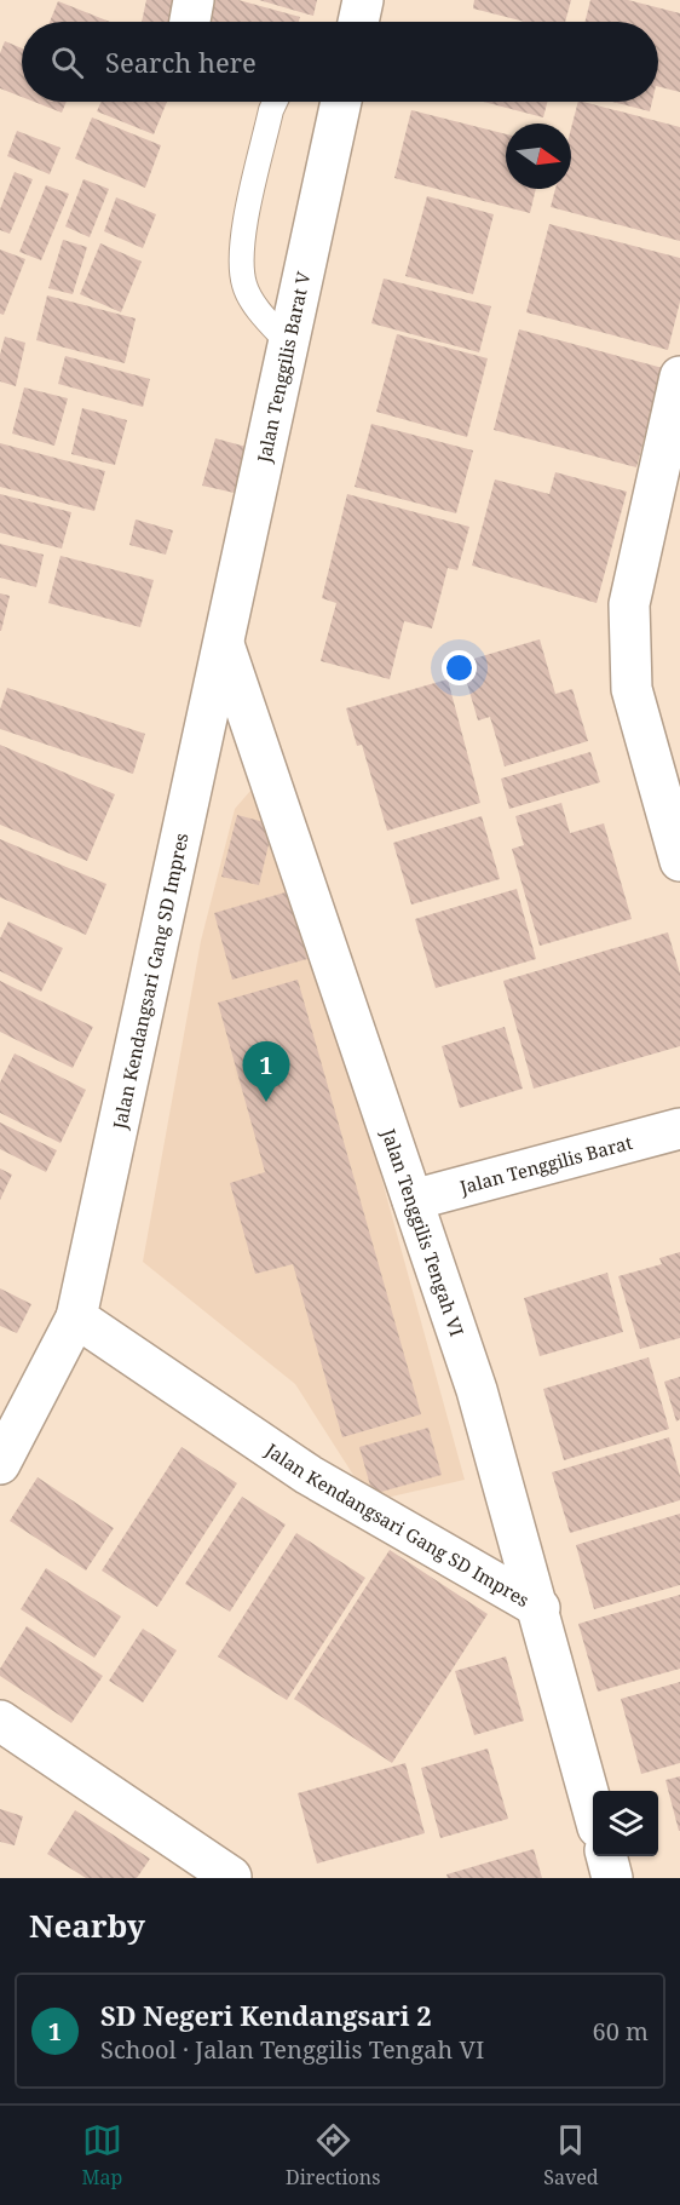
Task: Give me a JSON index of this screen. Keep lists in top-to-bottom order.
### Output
{
  "streets": {
    "street": [
      "Jalan Tenggilis Barat V",
      "Jalan Kendangsari Gang SD Impres",
      "Jalan Tenggilis Barat",
      "Jalan Tenggilis Tengah VI"
    ]
  },
  "crossings": [
    ["Jalan Tenggilis Barat V", "Jalan Kendangsari Gang SD Impres"],
    ["Jalan Tenggilis Barat V", "Jalan Tenggilis Tengah VI"],
    ["Jalan Kendangsari Gang SD Impres", "Jalan Tenggilis Tengah VI"],
    ["Jalan Tenggilis Barat", "Jalan Tenggilis Tengah VI"]
  ],
  "north": "right",
  "page": {
    "search": "Search here",
    "pins": "1",
    "heading": "Nearby",
    "list": [
      {
        "mark": "1",
        "name": "SD Negeri Kendangsari 2",
        "note": "School · Jalan Tenggilis Tengah VI",
        "value": "60 m"
      }
    ],
    "nav": ["Map", "Directions", "Saved"]
  }
}
